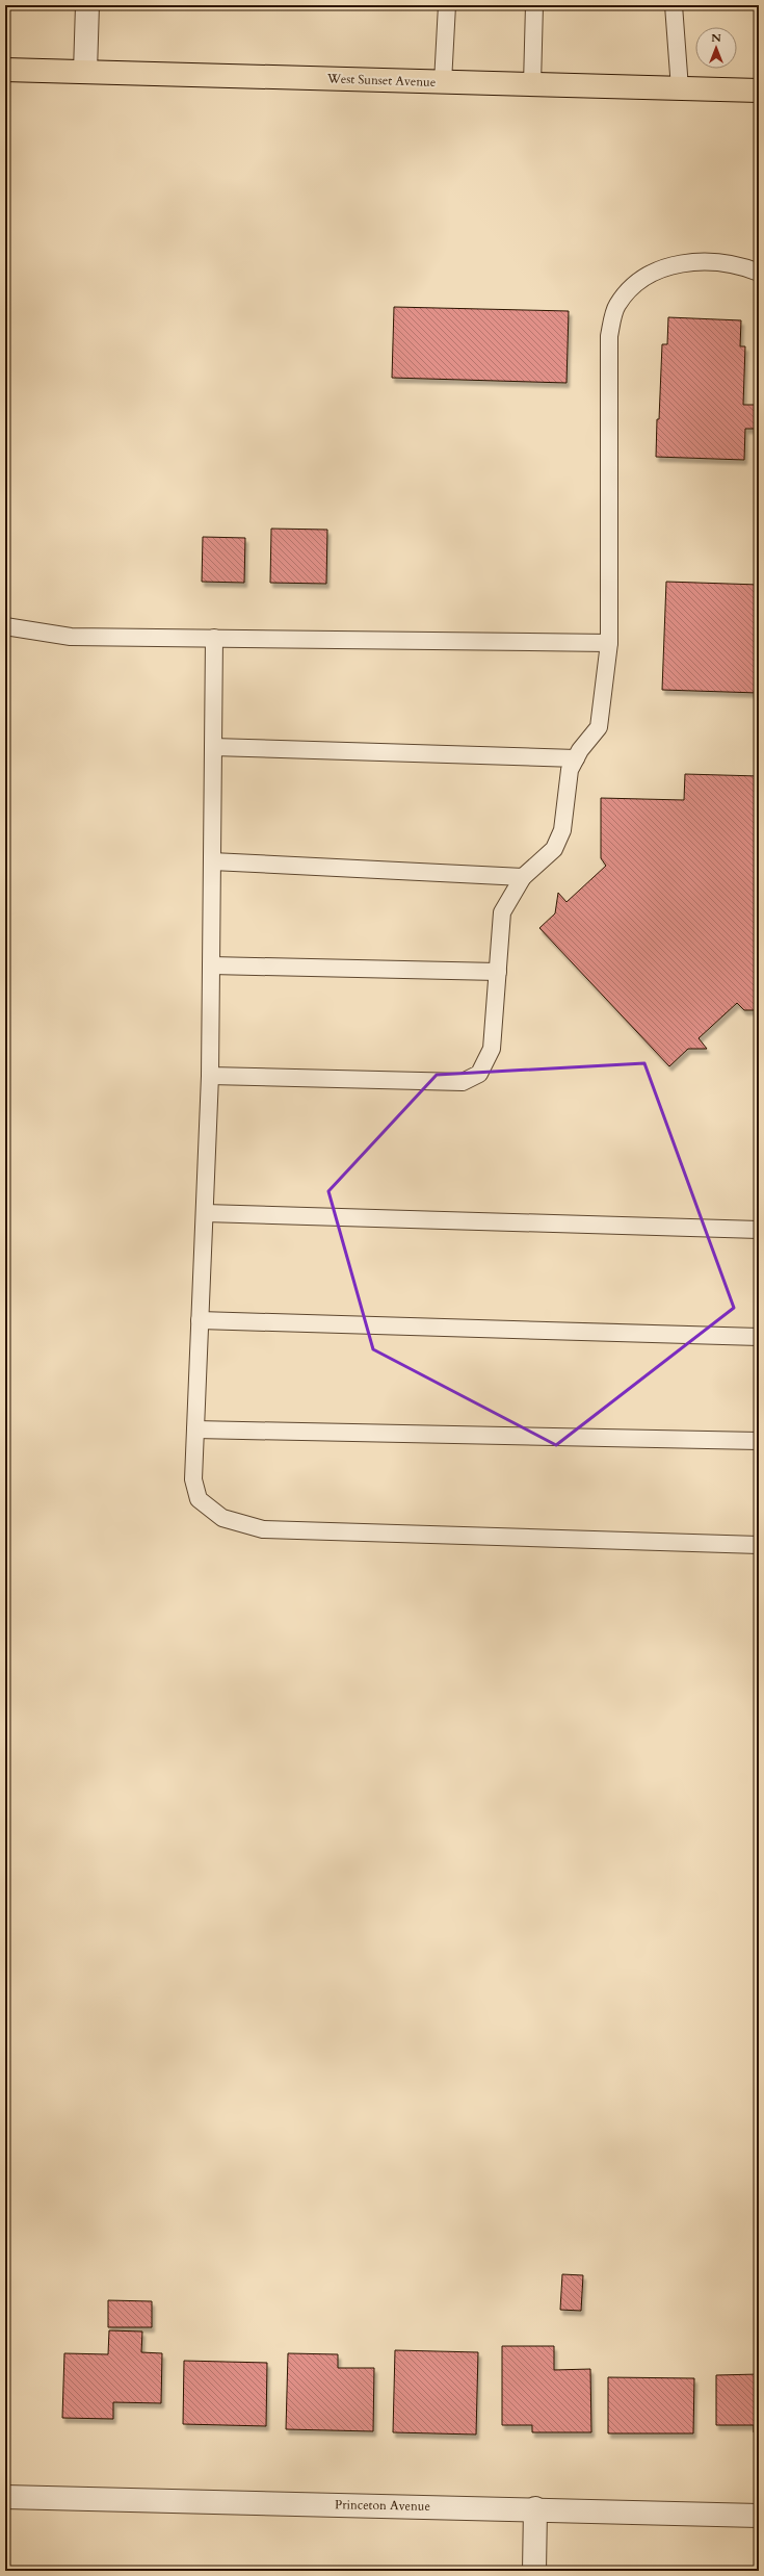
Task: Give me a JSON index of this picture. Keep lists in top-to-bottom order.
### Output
{
  "streets": {
    "highway": ["West Sunset Avenue"],
    "street": ["Princeton Avenue"]
  },
  "north": "top"
}
